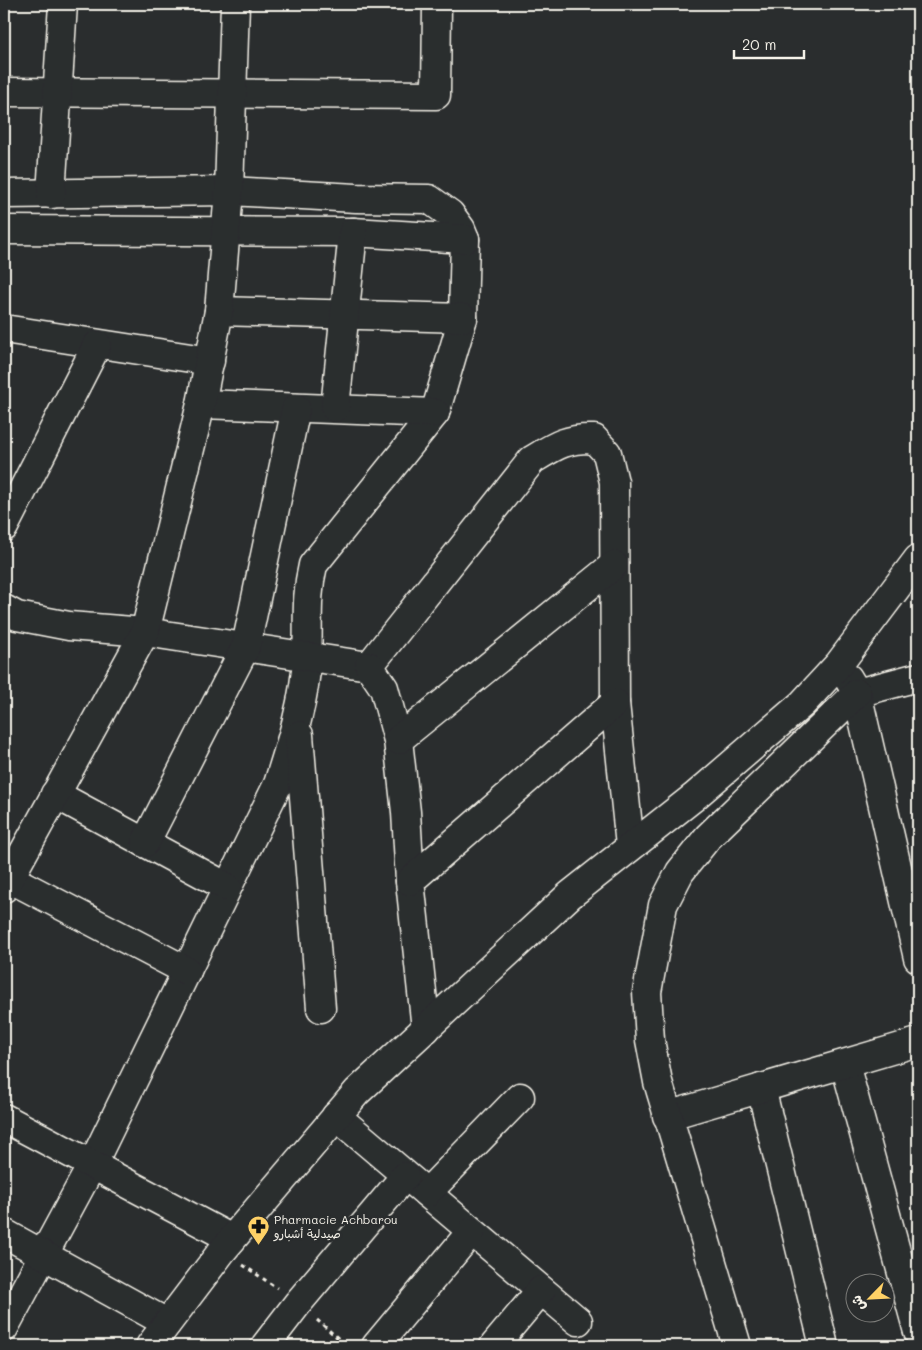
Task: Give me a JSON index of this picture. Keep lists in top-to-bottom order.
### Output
{
  "places": {
    "pharmacy": ["Pharmacie Achbarou صيدلية أشبارو"]
  },
  "scale_bar": "20 m",
  "north": "bottom left"
}
